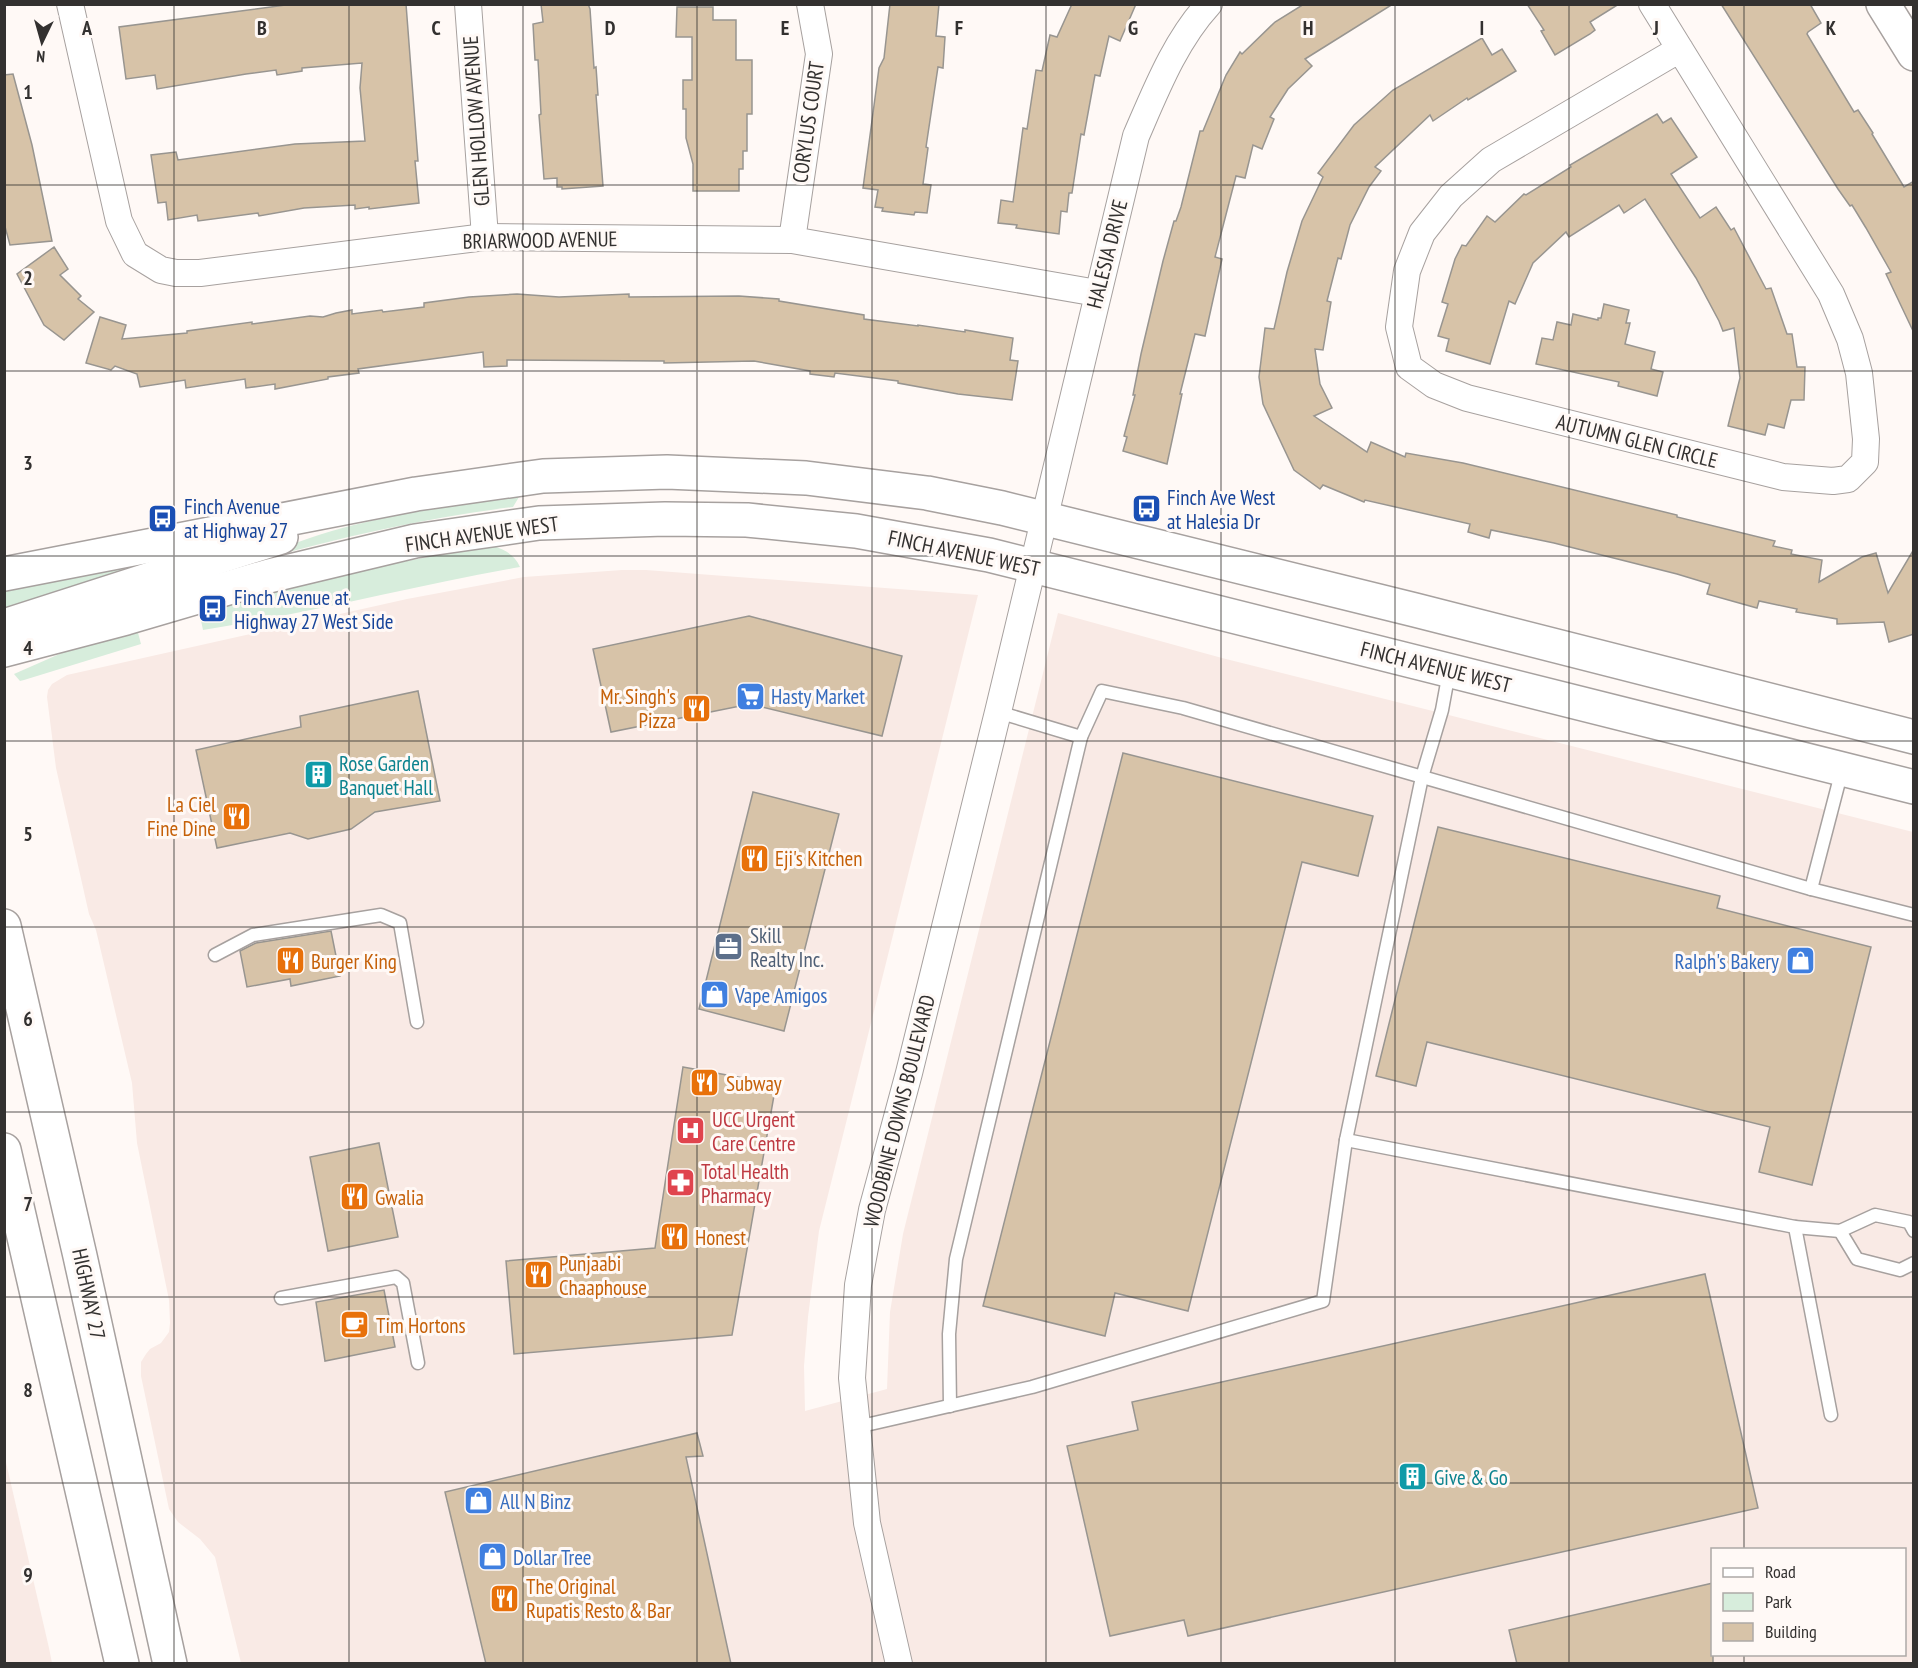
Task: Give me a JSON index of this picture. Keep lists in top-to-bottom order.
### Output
{
  "streets": {
    "main road": ["FINCH AVENUE WEST", "HIGHWAY 27"],
    "street": [
      "GLEN HOLLOW AVENUE",
      "CORYLUS COURT",
      "BRIARWOOD AVENUE",
      "HALESIA DRIVE",
      "AUTUMN GLEN CIRCLE",
      "WOODBINE DOWNS BOULEVARD"
    ]
  },
  "crossings": [
    ["GLEN HOLLOW AVENUE", "BRIARWOOD AVENUE"],
    ["CORYLUS COURT", "BRIARWOOD AVENUE"],
    ["BRIARWOOD AVENUE", "HALESIA DRIVE"],
    ["HALESIA DRIVE", "FINCH AVENUE WEST"],
    ["HALESIA DRIVE", "WOODBINE DOWNS BOULEVARD"],
    ["FINCH AVENUE WEST", "WOODBINE DOWNS BOULEVARD"]
  ],
  "places": {
    "bus stop": ["Finch Ave West at Halesia Dr", "Finch Avenue at Highway 27", "Finch Avenue at Highway 27 West Side"],
    "supermarket": ["Hasty Market"],
    "restaurant": [
      "Mr. Singh's Pizza",
      "La Ciel Fine Dine",
      "Eji's Kitchen",
      "Burger King",
      "Subway",
      "Gwalia",
      "Honest",
      "Punjaabi Chaaphouse",
      "The Original Rupatis Resto & Bar"
    ],
    "building": ["Rose Garden Banquet Hall", "Give & Go"],
    "office": ["Skill Realty Inc."],
    "shop": [
      "Ralph's Bakery",
      "Vape Amigos",
      "All N Binz",
      "Dollar Tree"
    ],
    "hospital": ["UCC Urgent Care Centre"],
    "pharmacy": ["Total Health Pharmacy"],
    "cafe": ["Tim Hortons"]
  },
  "legend": ["Road", "Park", "Building"],
  "north": "bottom",
  "grid": {
    "columns": [
      "A",
      "B",
      "C",
      "D",
      "E",
      "F",
      "G",
      "H",
      "I",
      "J",
      "K"
    ],
    "rows": [
      "1",
      "2",
      "3",
      "4",
      "5",
      "6",
      "7",
      "8",
      "9"
    ]
  }
}
